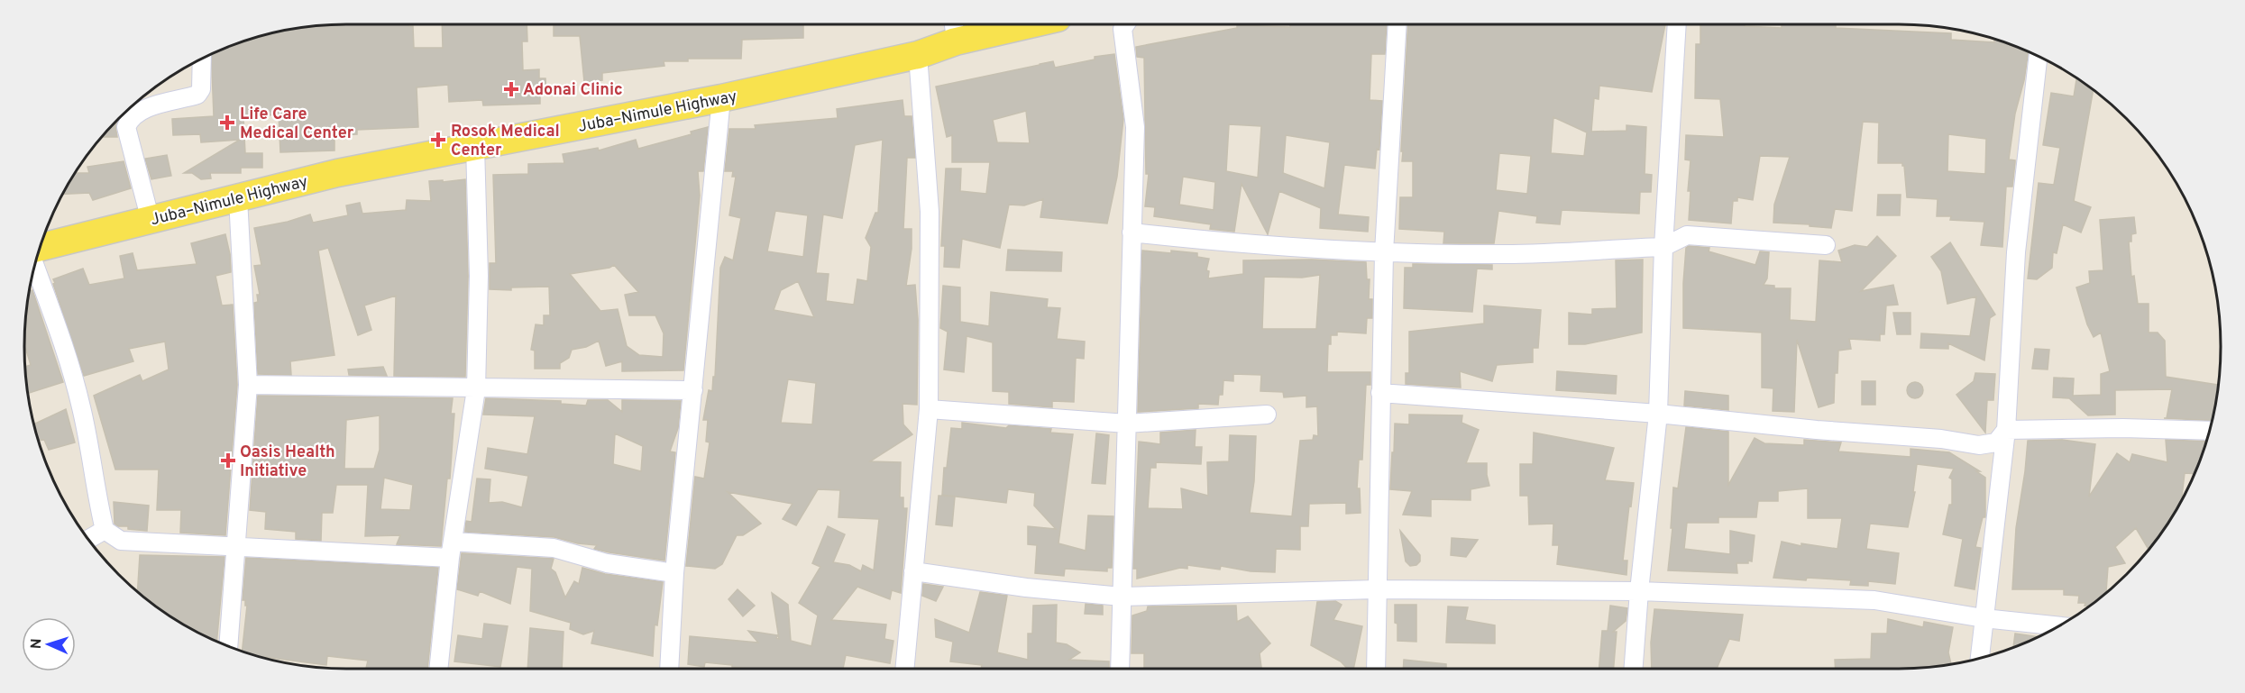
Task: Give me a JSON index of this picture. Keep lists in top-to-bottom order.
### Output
{
  "streets": {
    "main road": ["Juba–Nimule Highway"]
  },
  "places": {
    "health": [
      "Adonai Clinic",
      "Life Care Medical Center",
      "Rosok Medical Center",
      "Oasis Health Initiative"
    ]
  },
  "north": "left"
}
